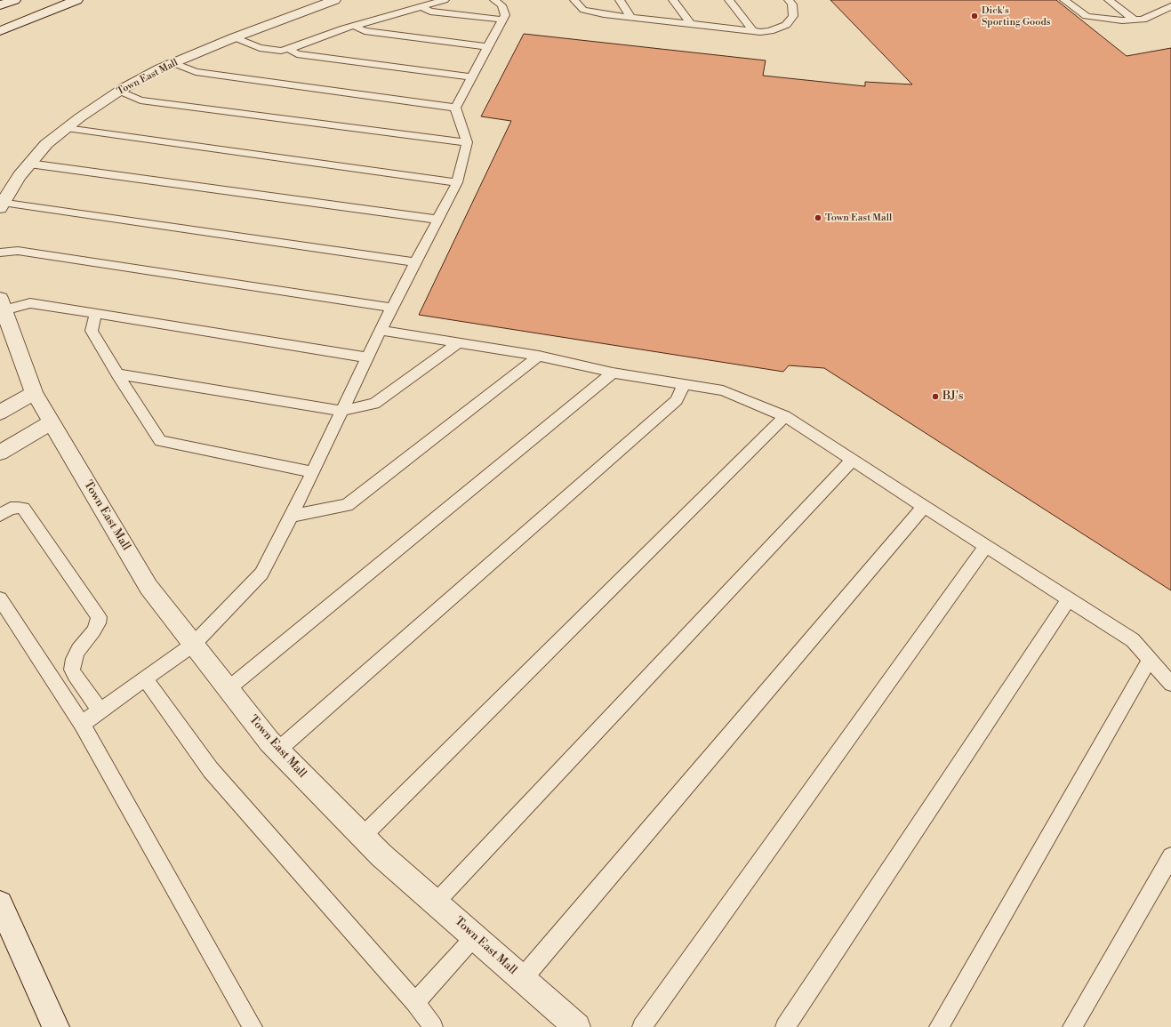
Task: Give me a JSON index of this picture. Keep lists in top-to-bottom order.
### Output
{
  "streets": {
    "street": ["Town East Mall"]
  },
  "places": ["Dick's Sporting Goods", "Town East Mall", "BJ's"]
}
